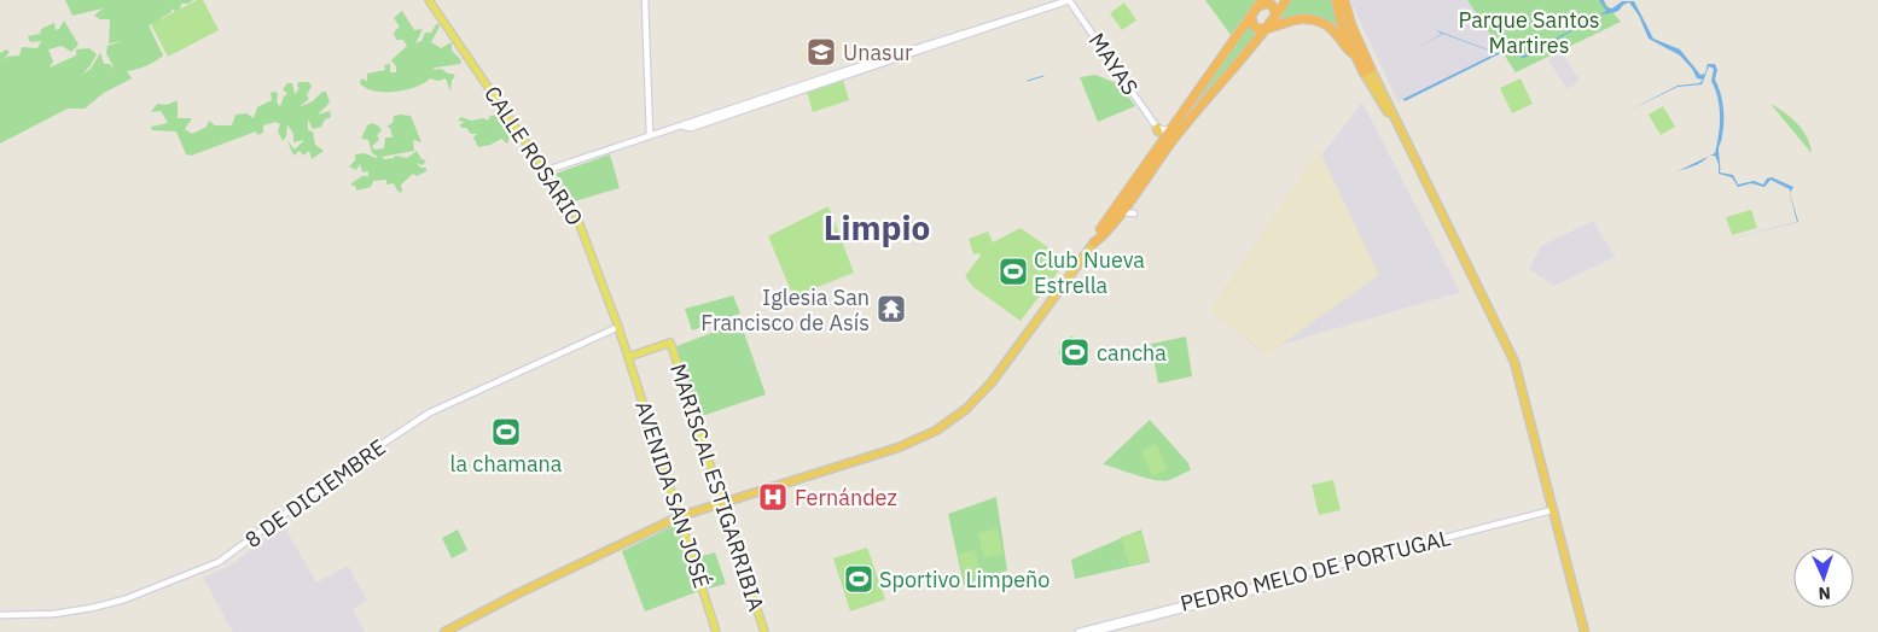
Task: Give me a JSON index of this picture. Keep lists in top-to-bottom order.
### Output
{
  "streets": {
    "main road": ["CALLE ROSARIO", "MARISCAL ESTIGARRIBIA", "AVENIDA SAN JOSÉ"],
    "street": ["MAYAS", "8 DE DICIEMBRE", "PEDRO MELO DE PORTUGAL"]
  },
  "crossings": [
    ["CALLE ROSARIO", "MARISCAL ESTIGARRIBIA"],
    ["CALLE ROSARIO", "8 DE DICIEMBRE"],
    ["CALLE ROSARIO", "AVENIDA SAN JOSÉ"],
    ["MARISCAL ESTIGARRIBIA", "AVENIDA SAN JOSÉ"]
  ],
  "districts": ["Limpio"],
  "parks": ["Parque Santos Martires"],
  "places": {
    "school or university": ["Unasur"],
    "sports": [
      "Club Nueva Estrella",
      "cancha",
      "la chamana",
      "Sportivo Limpeño"
    ],
    "temple": ["Iglesia San Francisco de Asís"],
    "hospital": ["Fernández"]
  },
  "north": "bottom"
}
